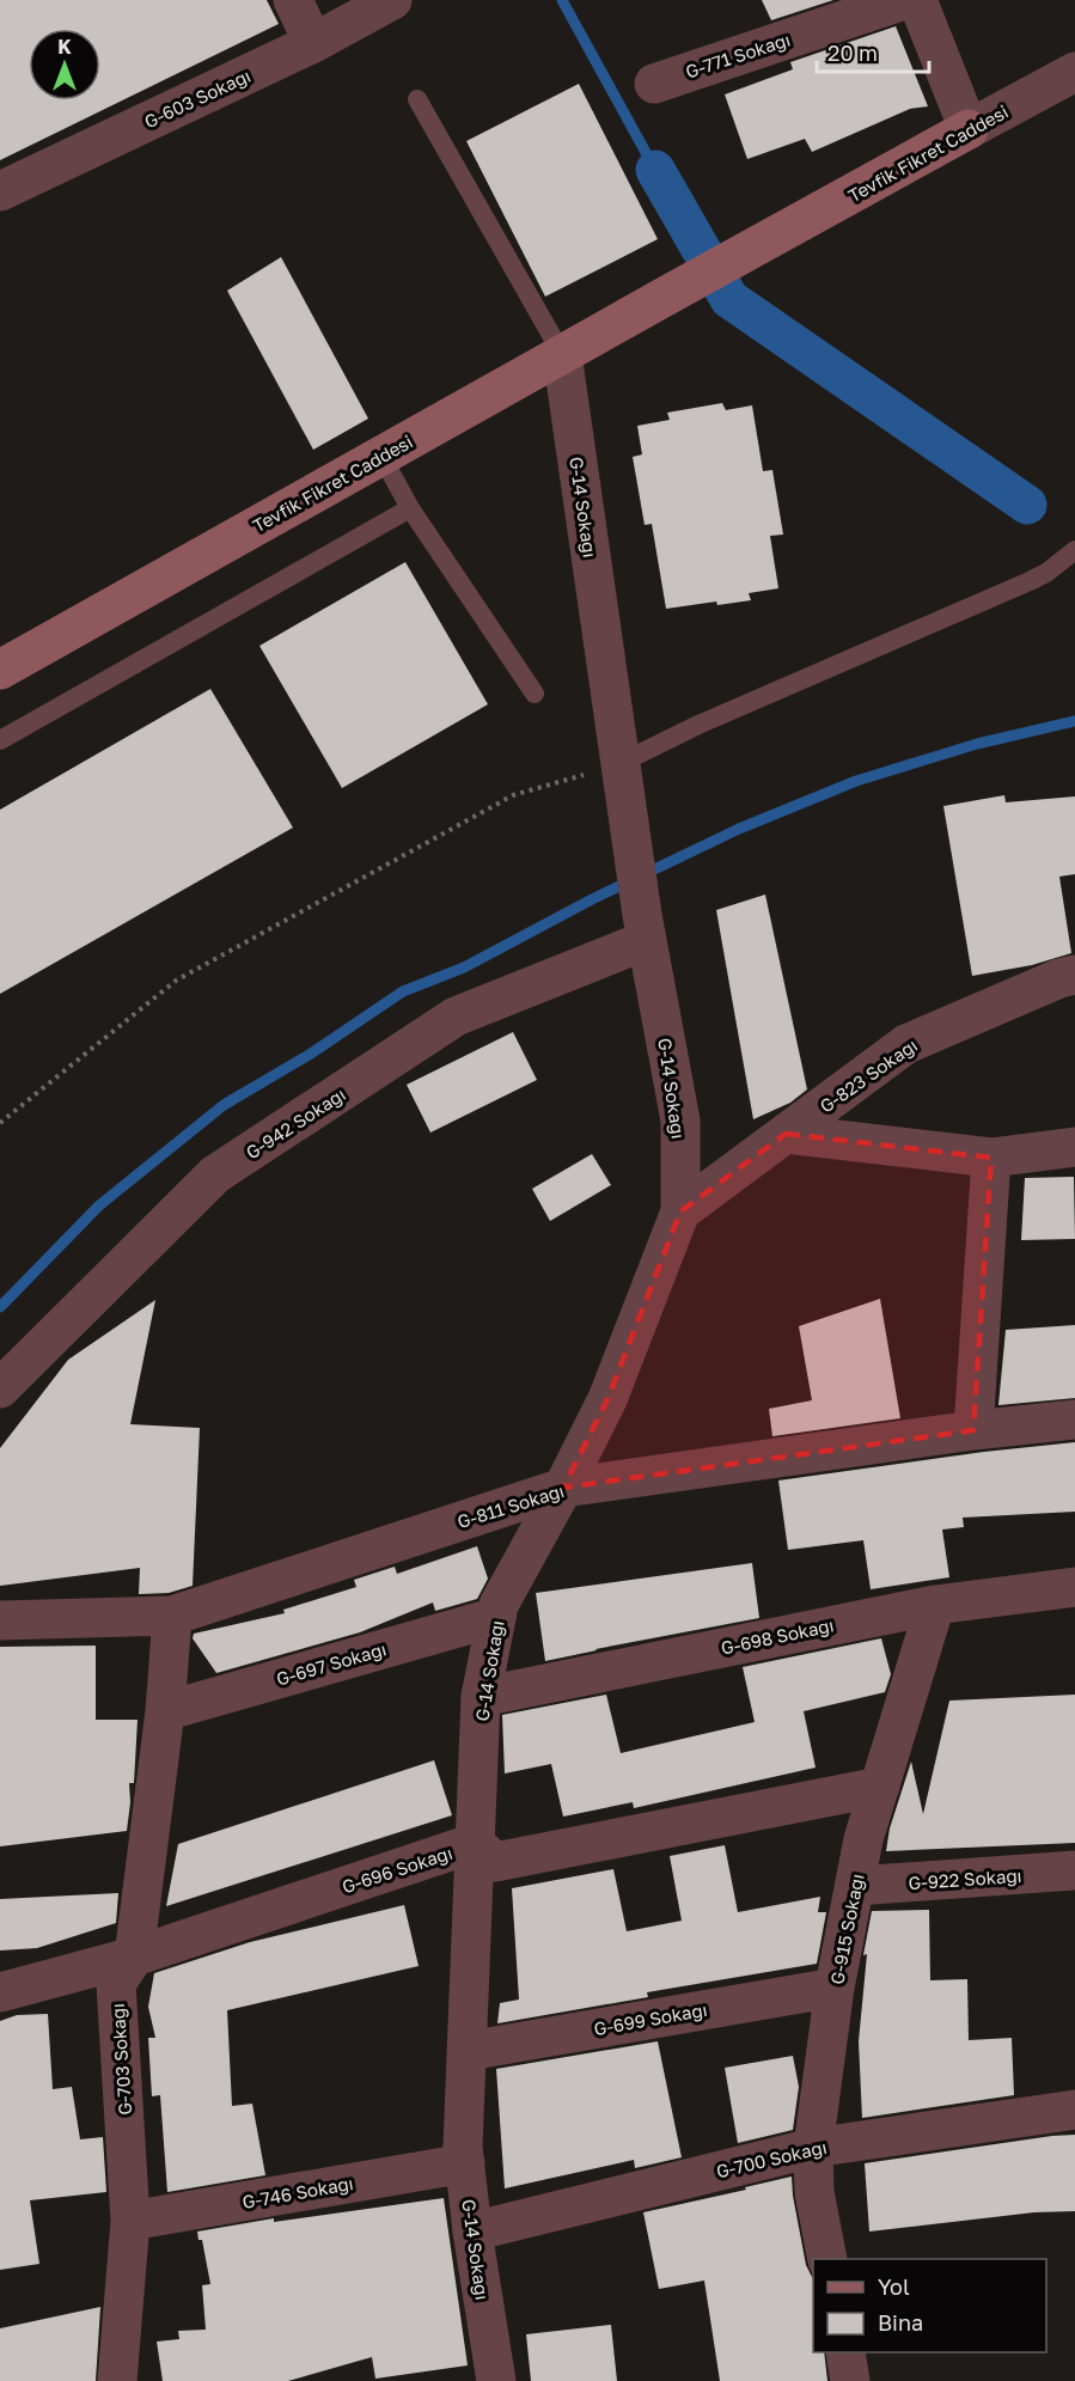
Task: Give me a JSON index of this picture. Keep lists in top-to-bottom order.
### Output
{
  "streets": {
    "main road": ["Tevfik Fikret Caddesi"],
    "street": [
      "G-771 Sokağı",
      "G-603 Sokağı",
      "G-14 Sokağı",
      "G-823 Sokağı",
      "G-942 Sokağı",
      "G-811 Sokağı",
      "G-698 Sokağı",
      "G-697 Sokağı",
      "G-696 Sokağı",
      "G-922 Sokağı",
      "G-915 Sokağı",
      "G-699 Sokağı",
      "G-703 Sokağı",
      "G-700 Sokağı",
      "G-746 Sokağı"
    ]
  },
  "crossings": [
    ["Tevfik Fikret Caddesi", "G-14 Sokağı"],
    ["G-14 Sokağı", "G-823 Sokağı"],
    ["G-14 Sokağı", "G-942 Sokağı"],
    ["G-14 Sokağı", "G-811 Sokağı"],
    ["G-14 Sokağı", "G-698 Sokağı"],
    ["G-14 Sokağı", "G-697 Sokağı"],
    ["G-14 Sokağı", "G-696 Sokağı"],
    ["G-14 Sokağı", "G-699 Sokağı"],
    ["G-14 Sokağı", "G-700 Sokağı"],
    ["G-14 Sokağı", "G-746 Sokağı"],
    ["G-811 Sokağı", "G-703 Sokağı"],
    ["G-698 Sokağı", "G-915 Sokağı"],
    ["G-697 Sokağı", "G-703 Sokağı"],
    ["G-696 Sokağı", "G-915 Sokağı"],
    ["G-696 Sokağı", "G-703 Sokağı"],
    ["G-922 Sokağı", "G-915 Sokağı"],
    ["G-915 Sokağı", "G-699 Sokağı"],
    ["G-915 Sokağı", "G-700 Sokağı"],
    ["G-703 Sokağı", "G-746 Sokağı"]
  ],
  "legend": ["Yol", "Bina"],
  "scale_bar": "20 m",
  "north": "top"
}
